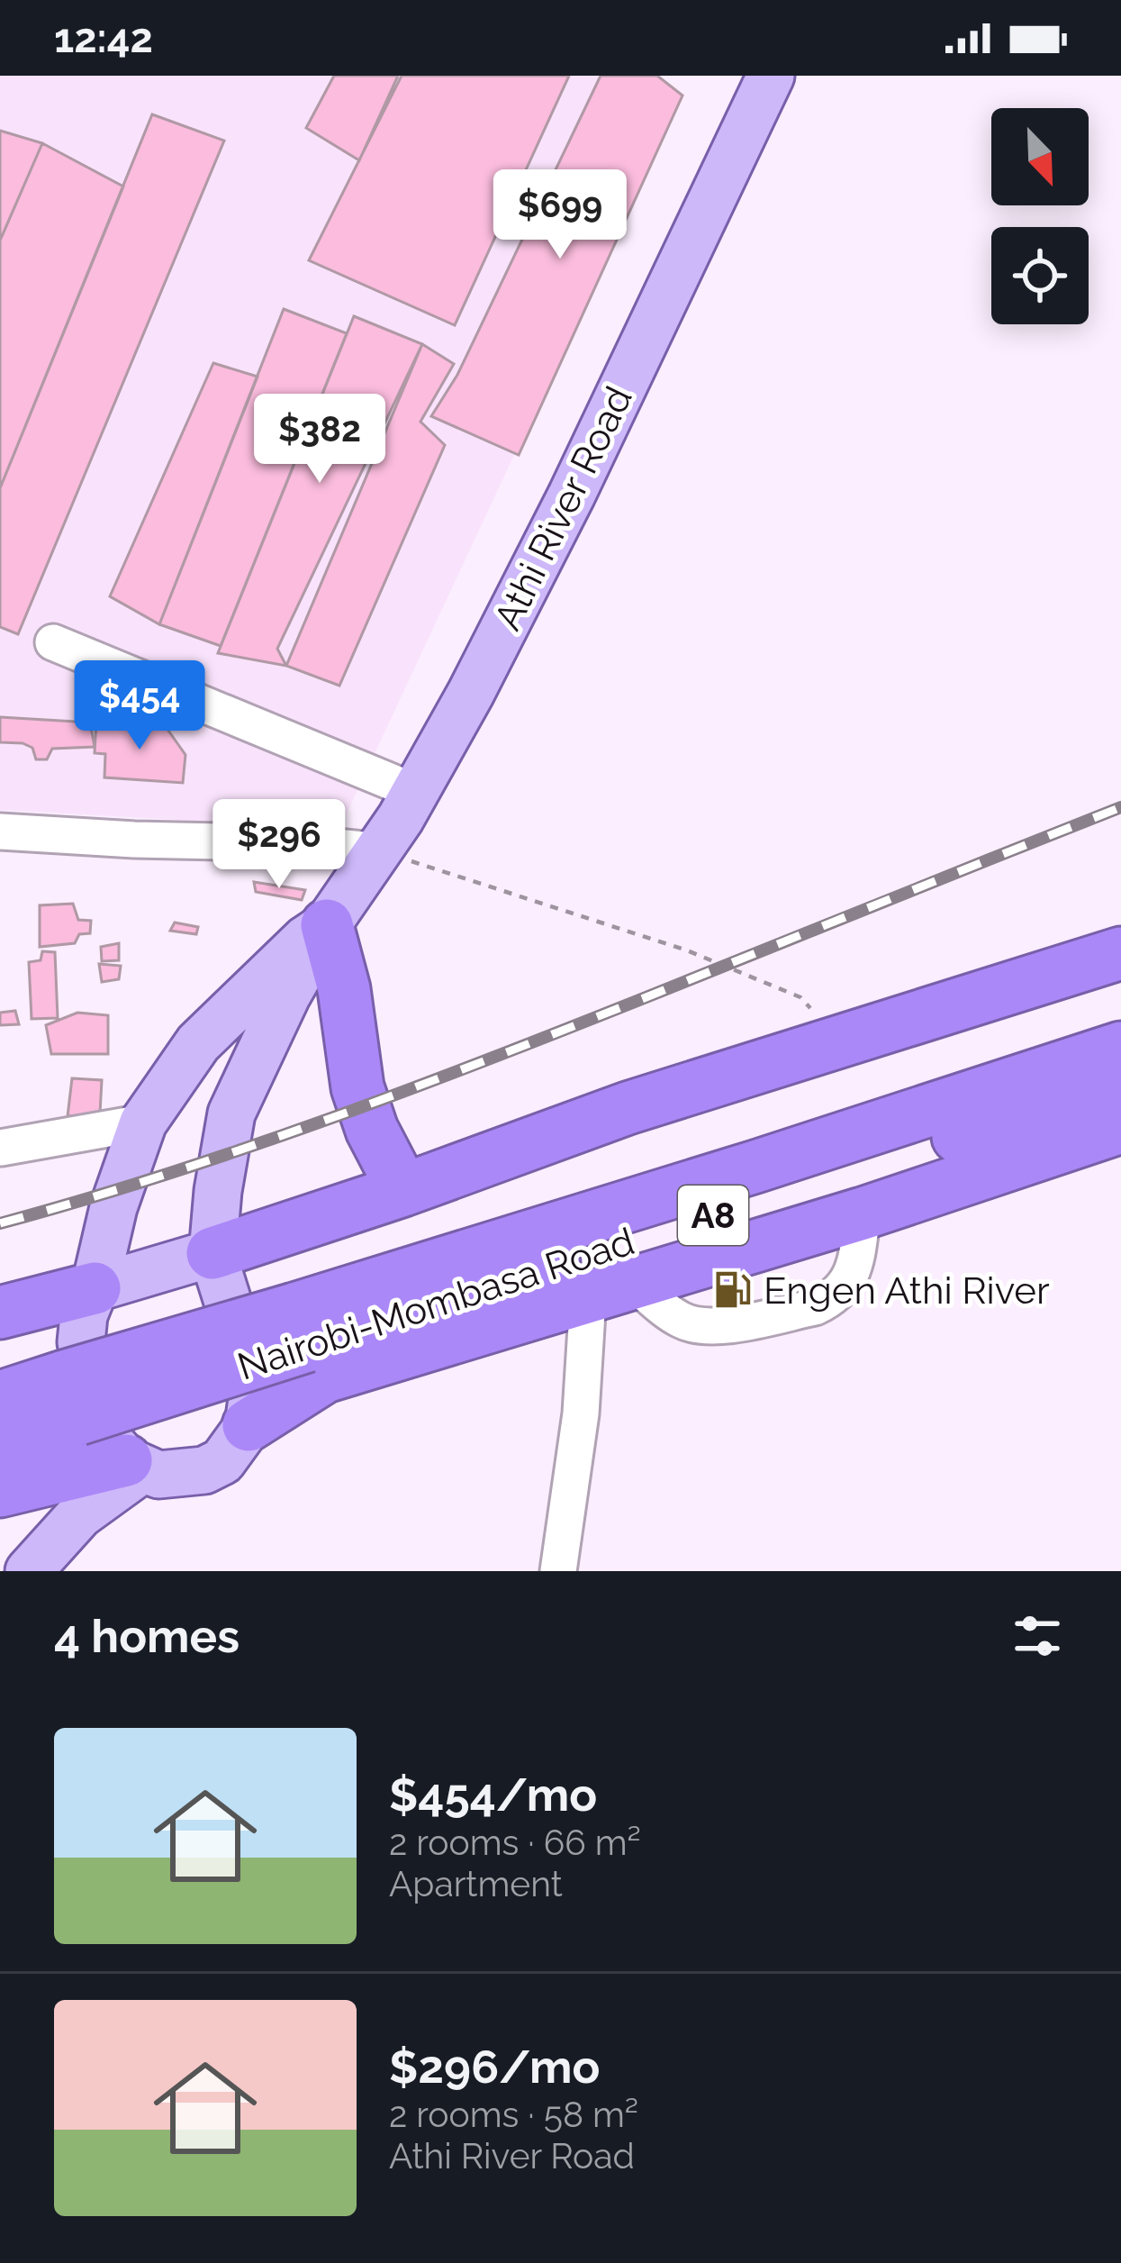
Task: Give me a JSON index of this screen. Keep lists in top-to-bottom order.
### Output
{
  "streets": {
    "highway": ["A8", "Nairobi-Mombasa Road"],
    "main road": ["Athi River Road"]
  },
  "crossings": [
    ["A8", "Nairobi-Mombasa Road"]
  ],
  "places": {
    "fuel station": ["Engen Athi River"]
  },
  "north": "bottom right",
  "page": {
    "status": "12:42",
    "price": [
      "$699",
      "$382",
      "$454",
      "$296"
    ],
    "heading": "4 homes",
    "list": [
      {
        "name": "$454/mo",
        "note": "2 rooms · 66 m² · Apartment"
      },
      {
        "name": "$296/mo",
        "note": "2 rooms · 58 m² · Athi River Road"
      }
    ]
  }
}
